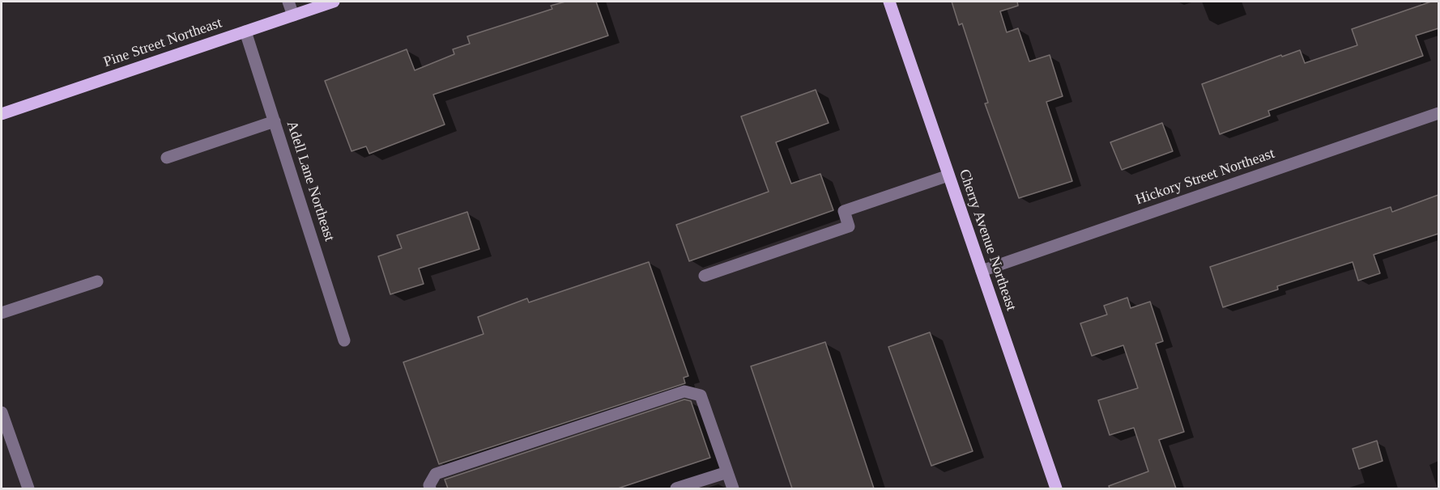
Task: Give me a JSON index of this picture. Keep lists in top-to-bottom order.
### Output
{
  "streets": {
    "main road": ["Pine Street Northeast", "Cherry Avenue Northeast"],
    "street": ["Hickory Street Northeast", "Adell Lane Northeast"]
  },
  "crossings": [
    ["Pine Street Northeast", "Adell Lane Northeast"],
    ["Hickory Street Northeast", "Cherry Avenue Northeast"]
  ]
}
